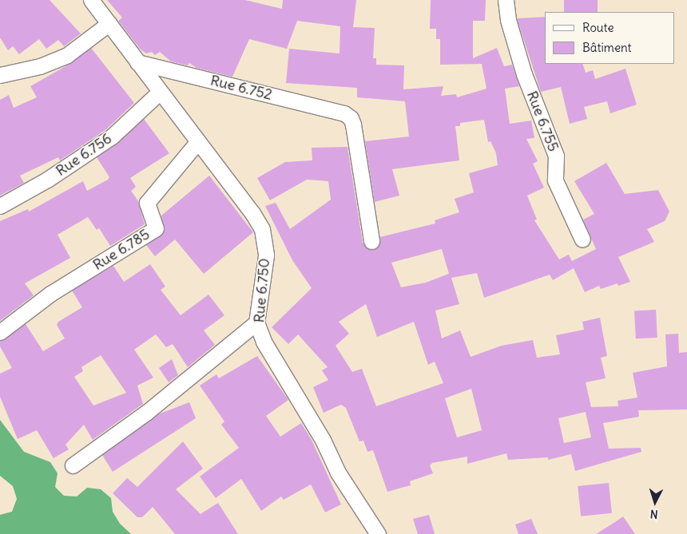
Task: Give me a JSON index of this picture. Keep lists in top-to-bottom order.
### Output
{
  "streets": {
    "street": [
      "Rue 6.752",
      "Rue 6.755",
      "Rue 6.756",
      "Rue 6.785",
      "Rue 6.750"
    ]
  },
  "crossings": [
    ["Rue 6.752", "Rue 6.750"],
    ["Rue 6.756", "Rue 6.750"],
    ["Rue 6.785", "Rue 6.750"]
  ],
  "legend": ["Route", "Bâtiment"],
  "north": "bottom"
}
